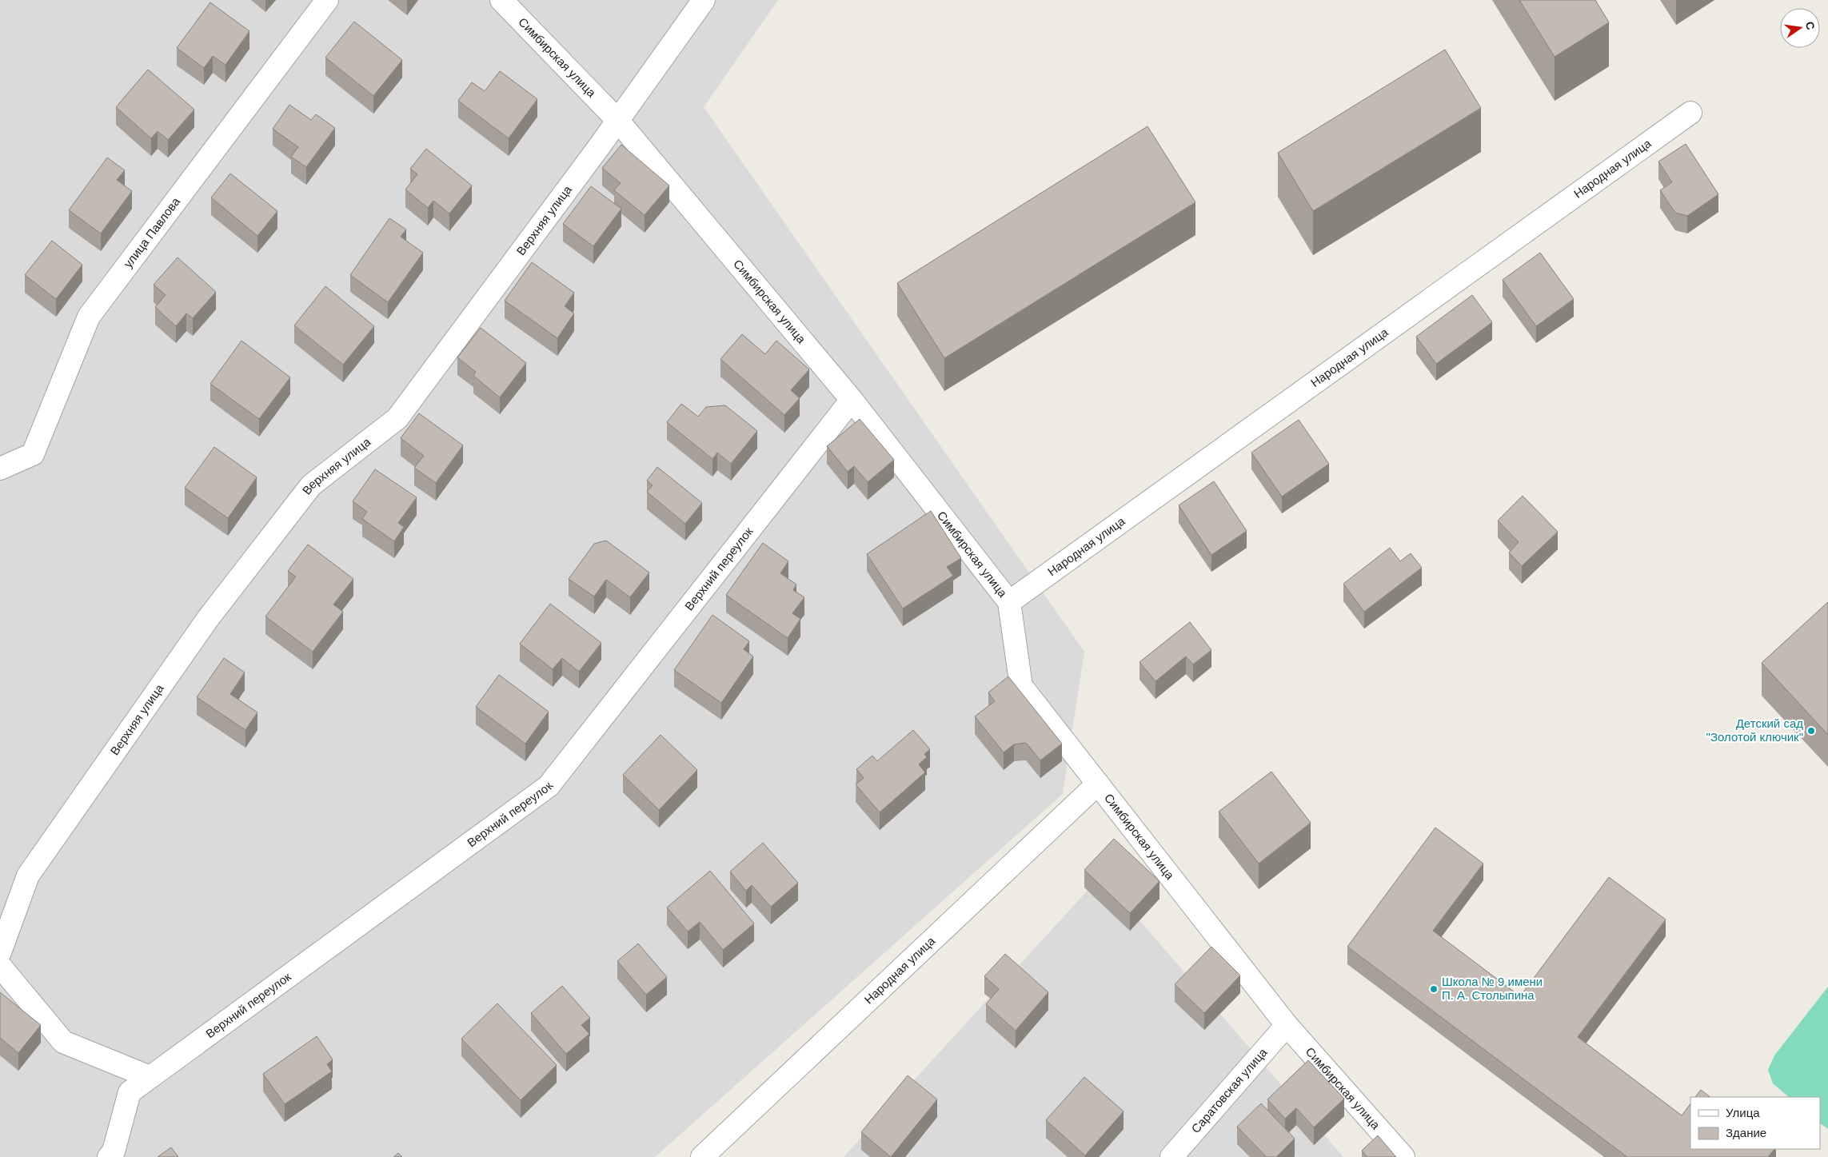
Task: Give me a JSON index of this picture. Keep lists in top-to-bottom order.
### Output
{
  "streets": {
    "street": [
      "Симбирская улица",
      "Народная улица",
      "Верхняя улица",
      "улица Павлова",
      "Верхний переулок",
      "Саратовская улица"
    ]
  },
  "crossings": [
    ["Симбирская улица", "Народная улица"],
    ["Симбирская улица", "Верхняя улица"],
    ["Симбирская улица", "Верхний переулок"],
    ["Симбирская улица", "Саратовская улица"]
  ],
  "places": ["Детский сад \"Золотой ключик\"", "Школа № 9 имени П. А. Столыпина"],
  "legend": ["Улица", "Здание"],
  "north": "right"
}
